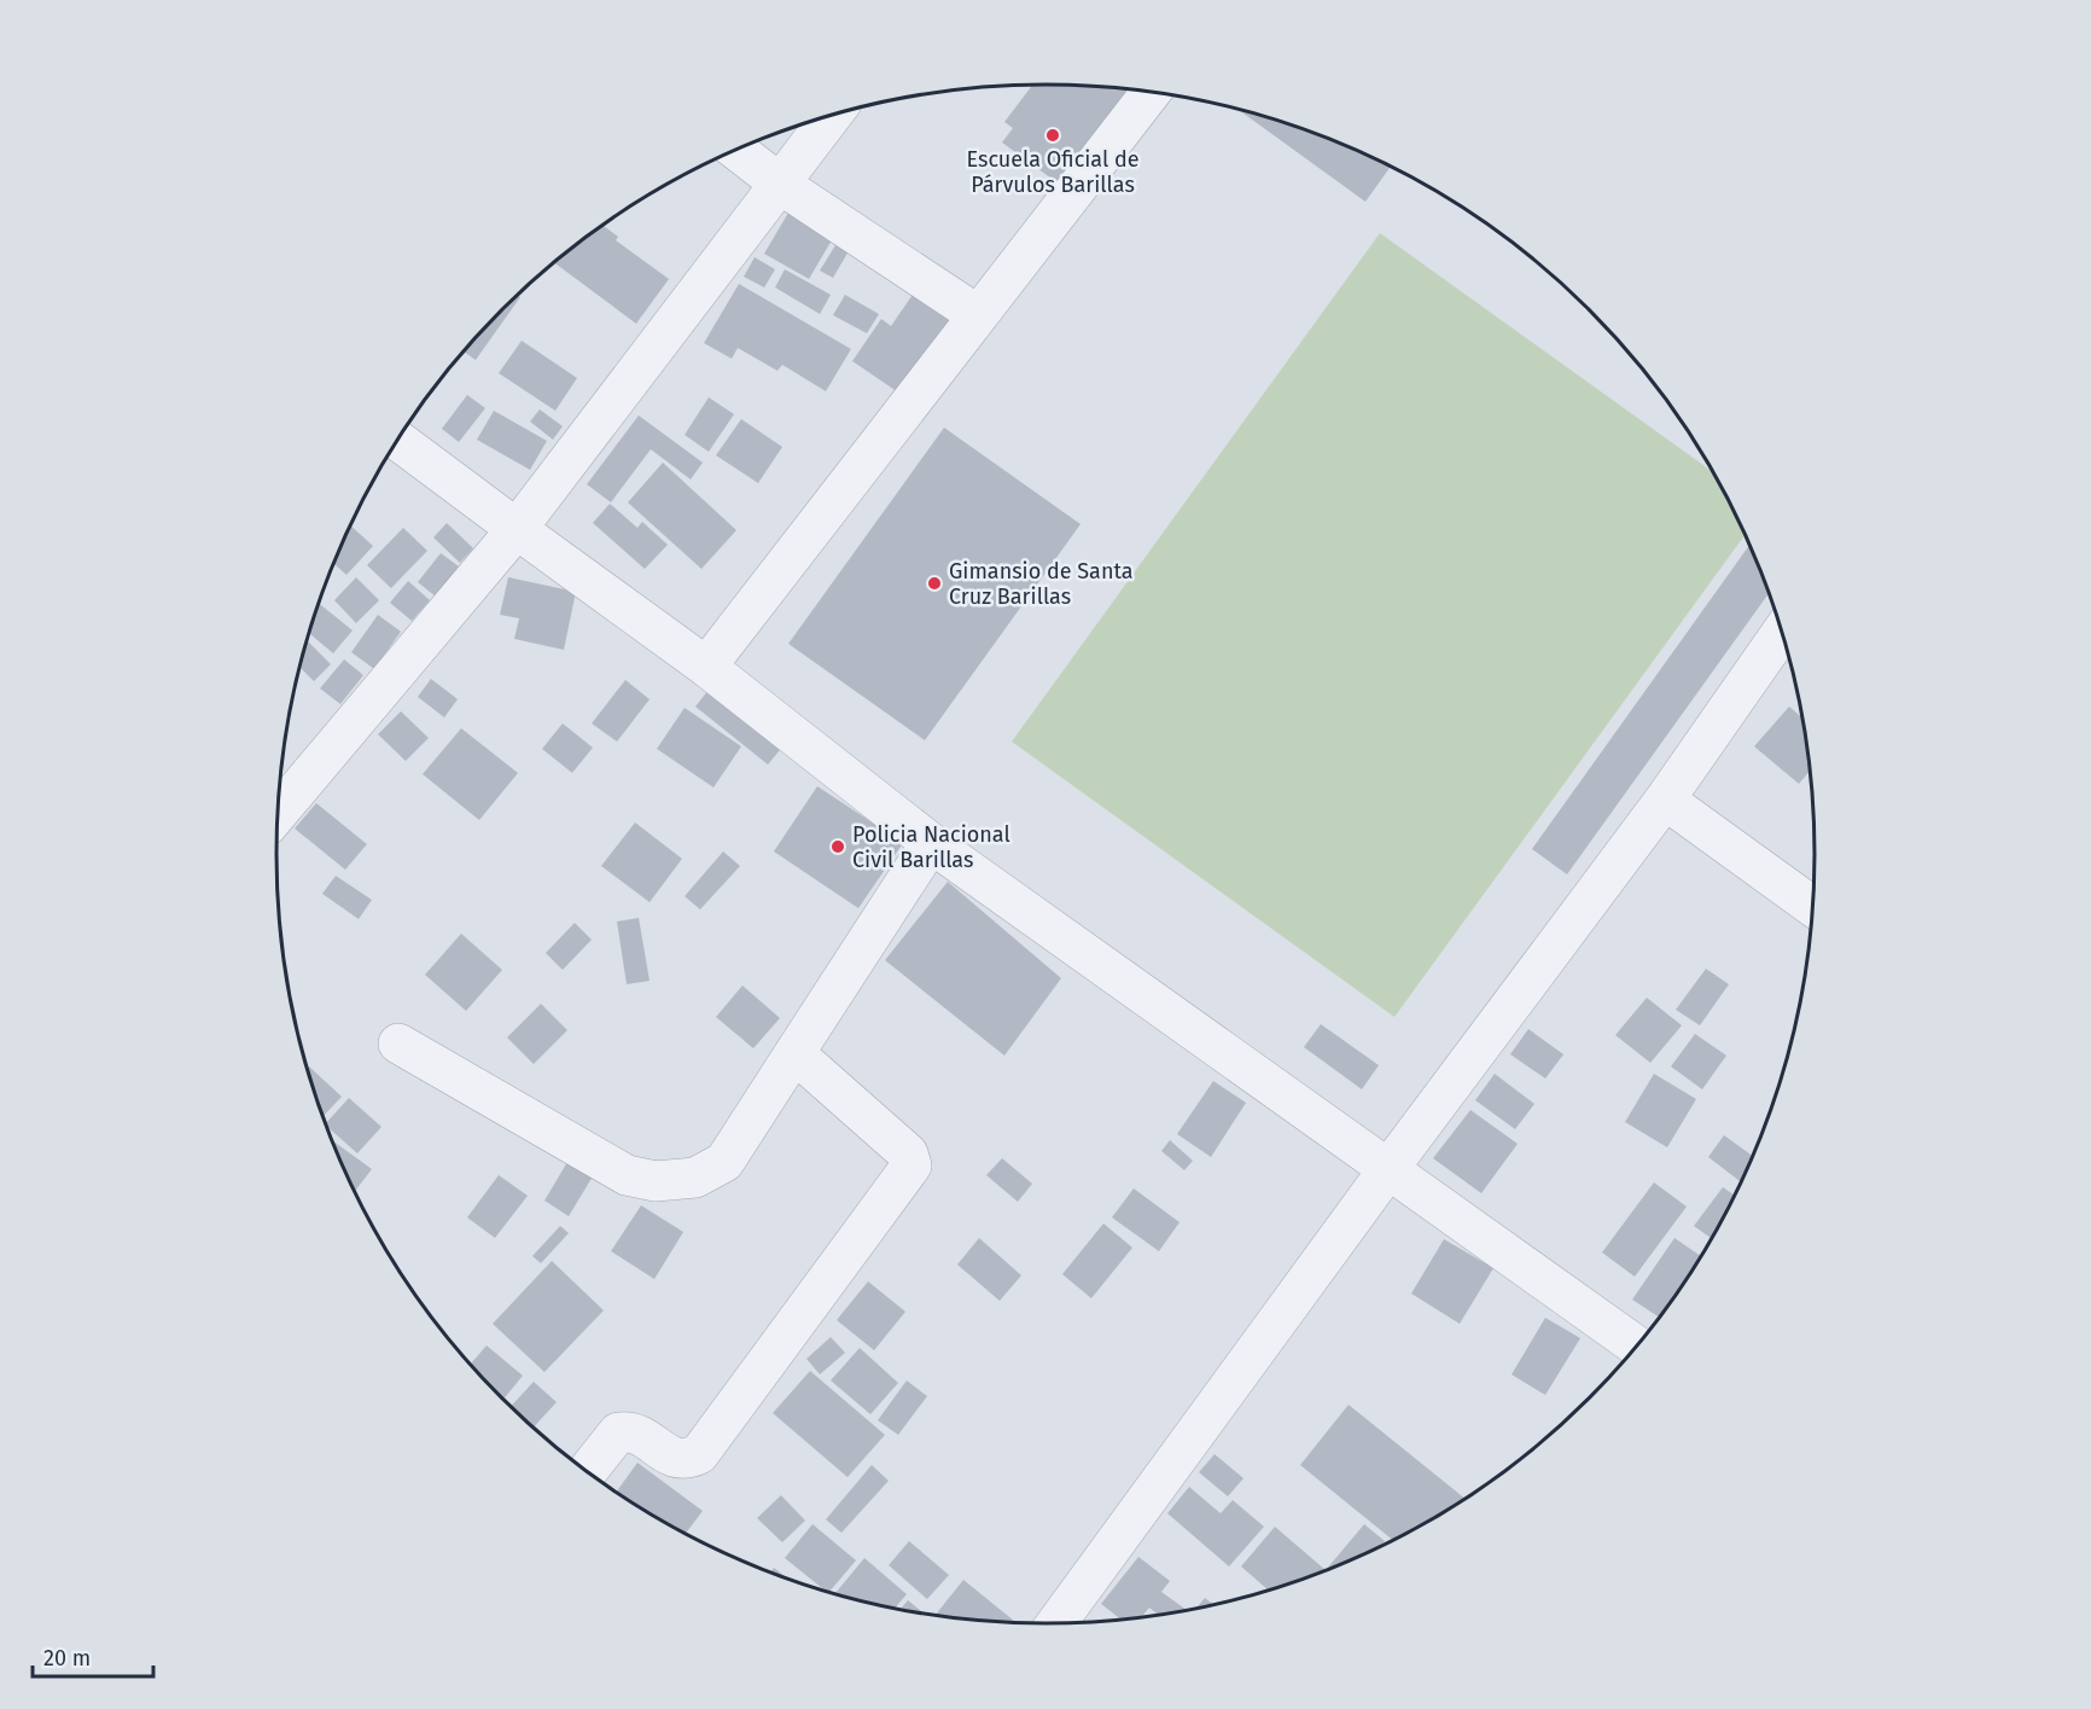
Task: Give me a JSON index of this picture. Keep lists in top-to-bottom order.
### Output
{
  "places": ["Escuela Oficial de Párvulos Barillas", "Gimansio de Santa Cruz Barillas", "Policia Nacional Civil Barillas"],
  "scale_bar": "20 m"
}
